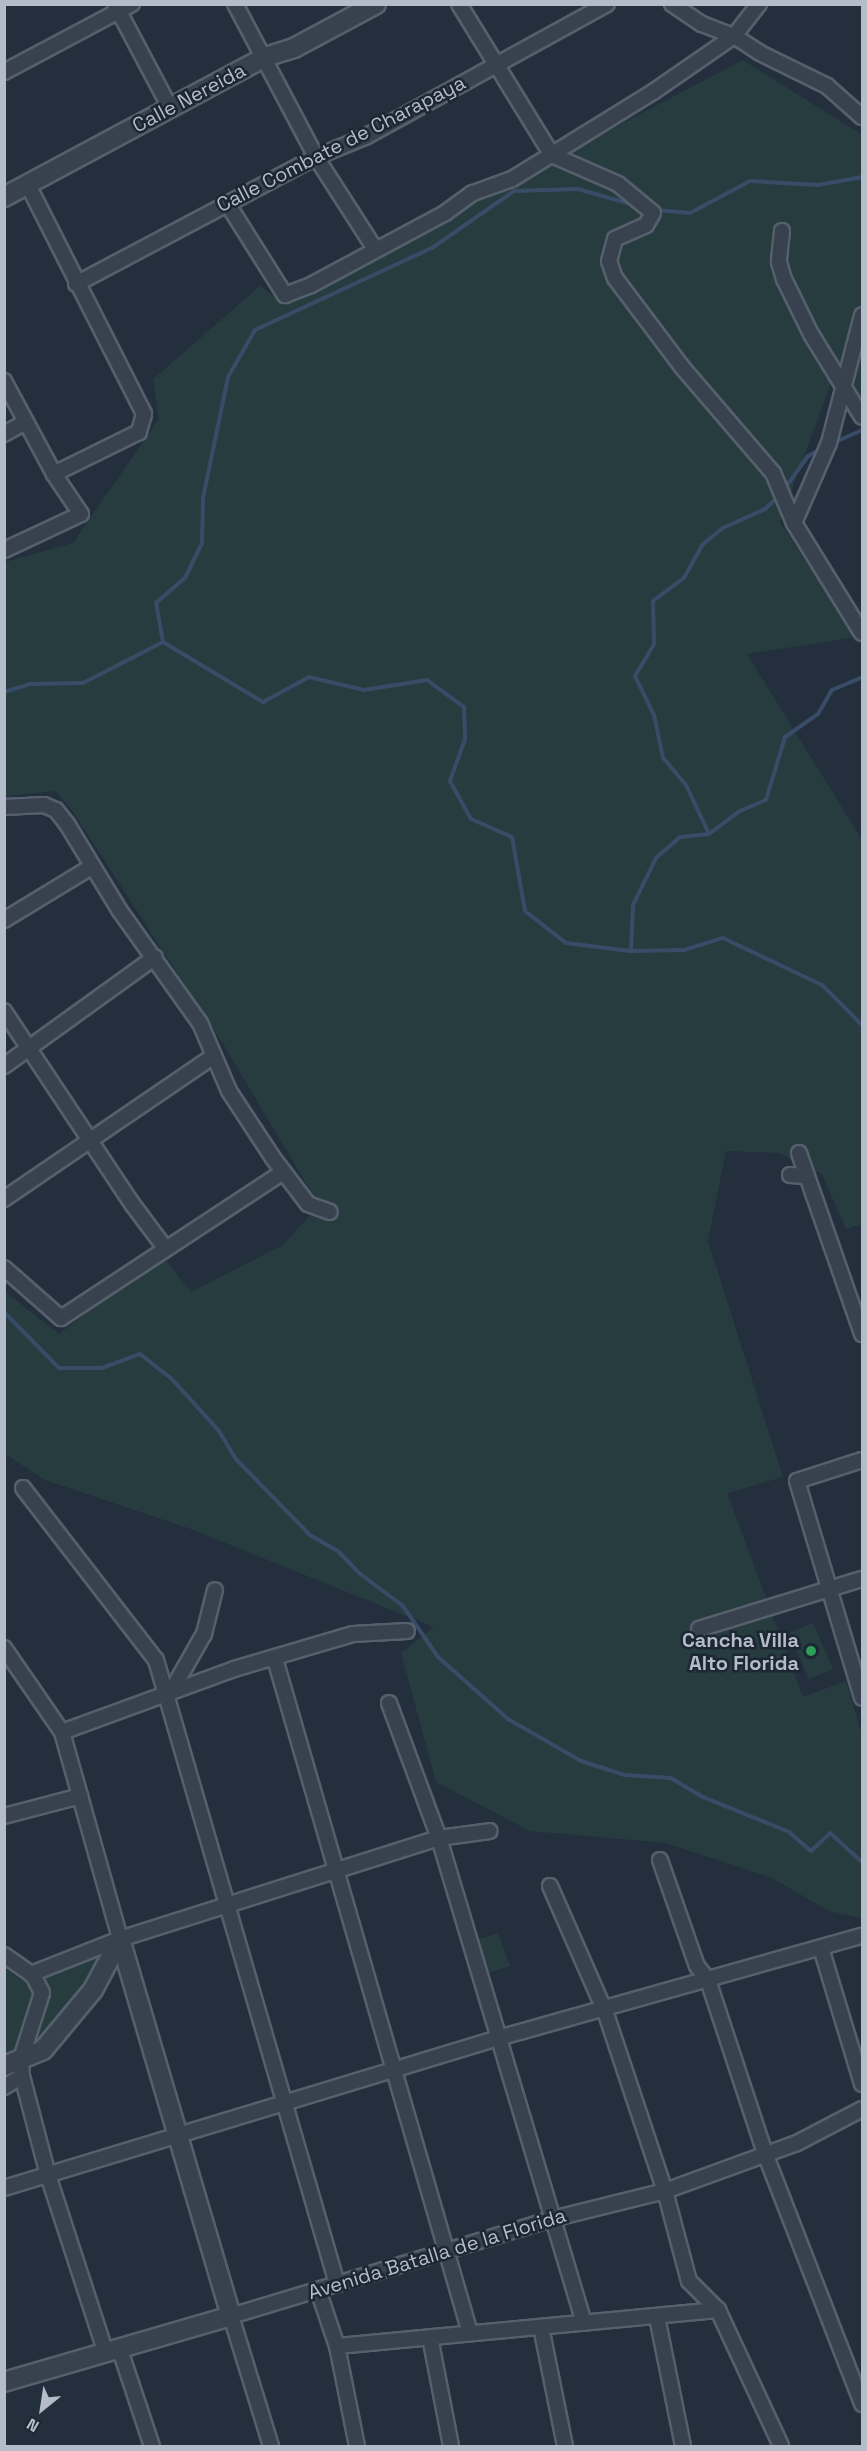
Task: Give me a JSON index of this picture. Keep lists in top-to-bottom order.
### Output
{
  "streets": {
    "street": ["Calle Nereida", "Calle Combate de Charapaya", "Avenida Batalla de la Florida"]
  },
  "places": ["Cancha Villa Alto Florida"],
  "north": "bottom left"
}
